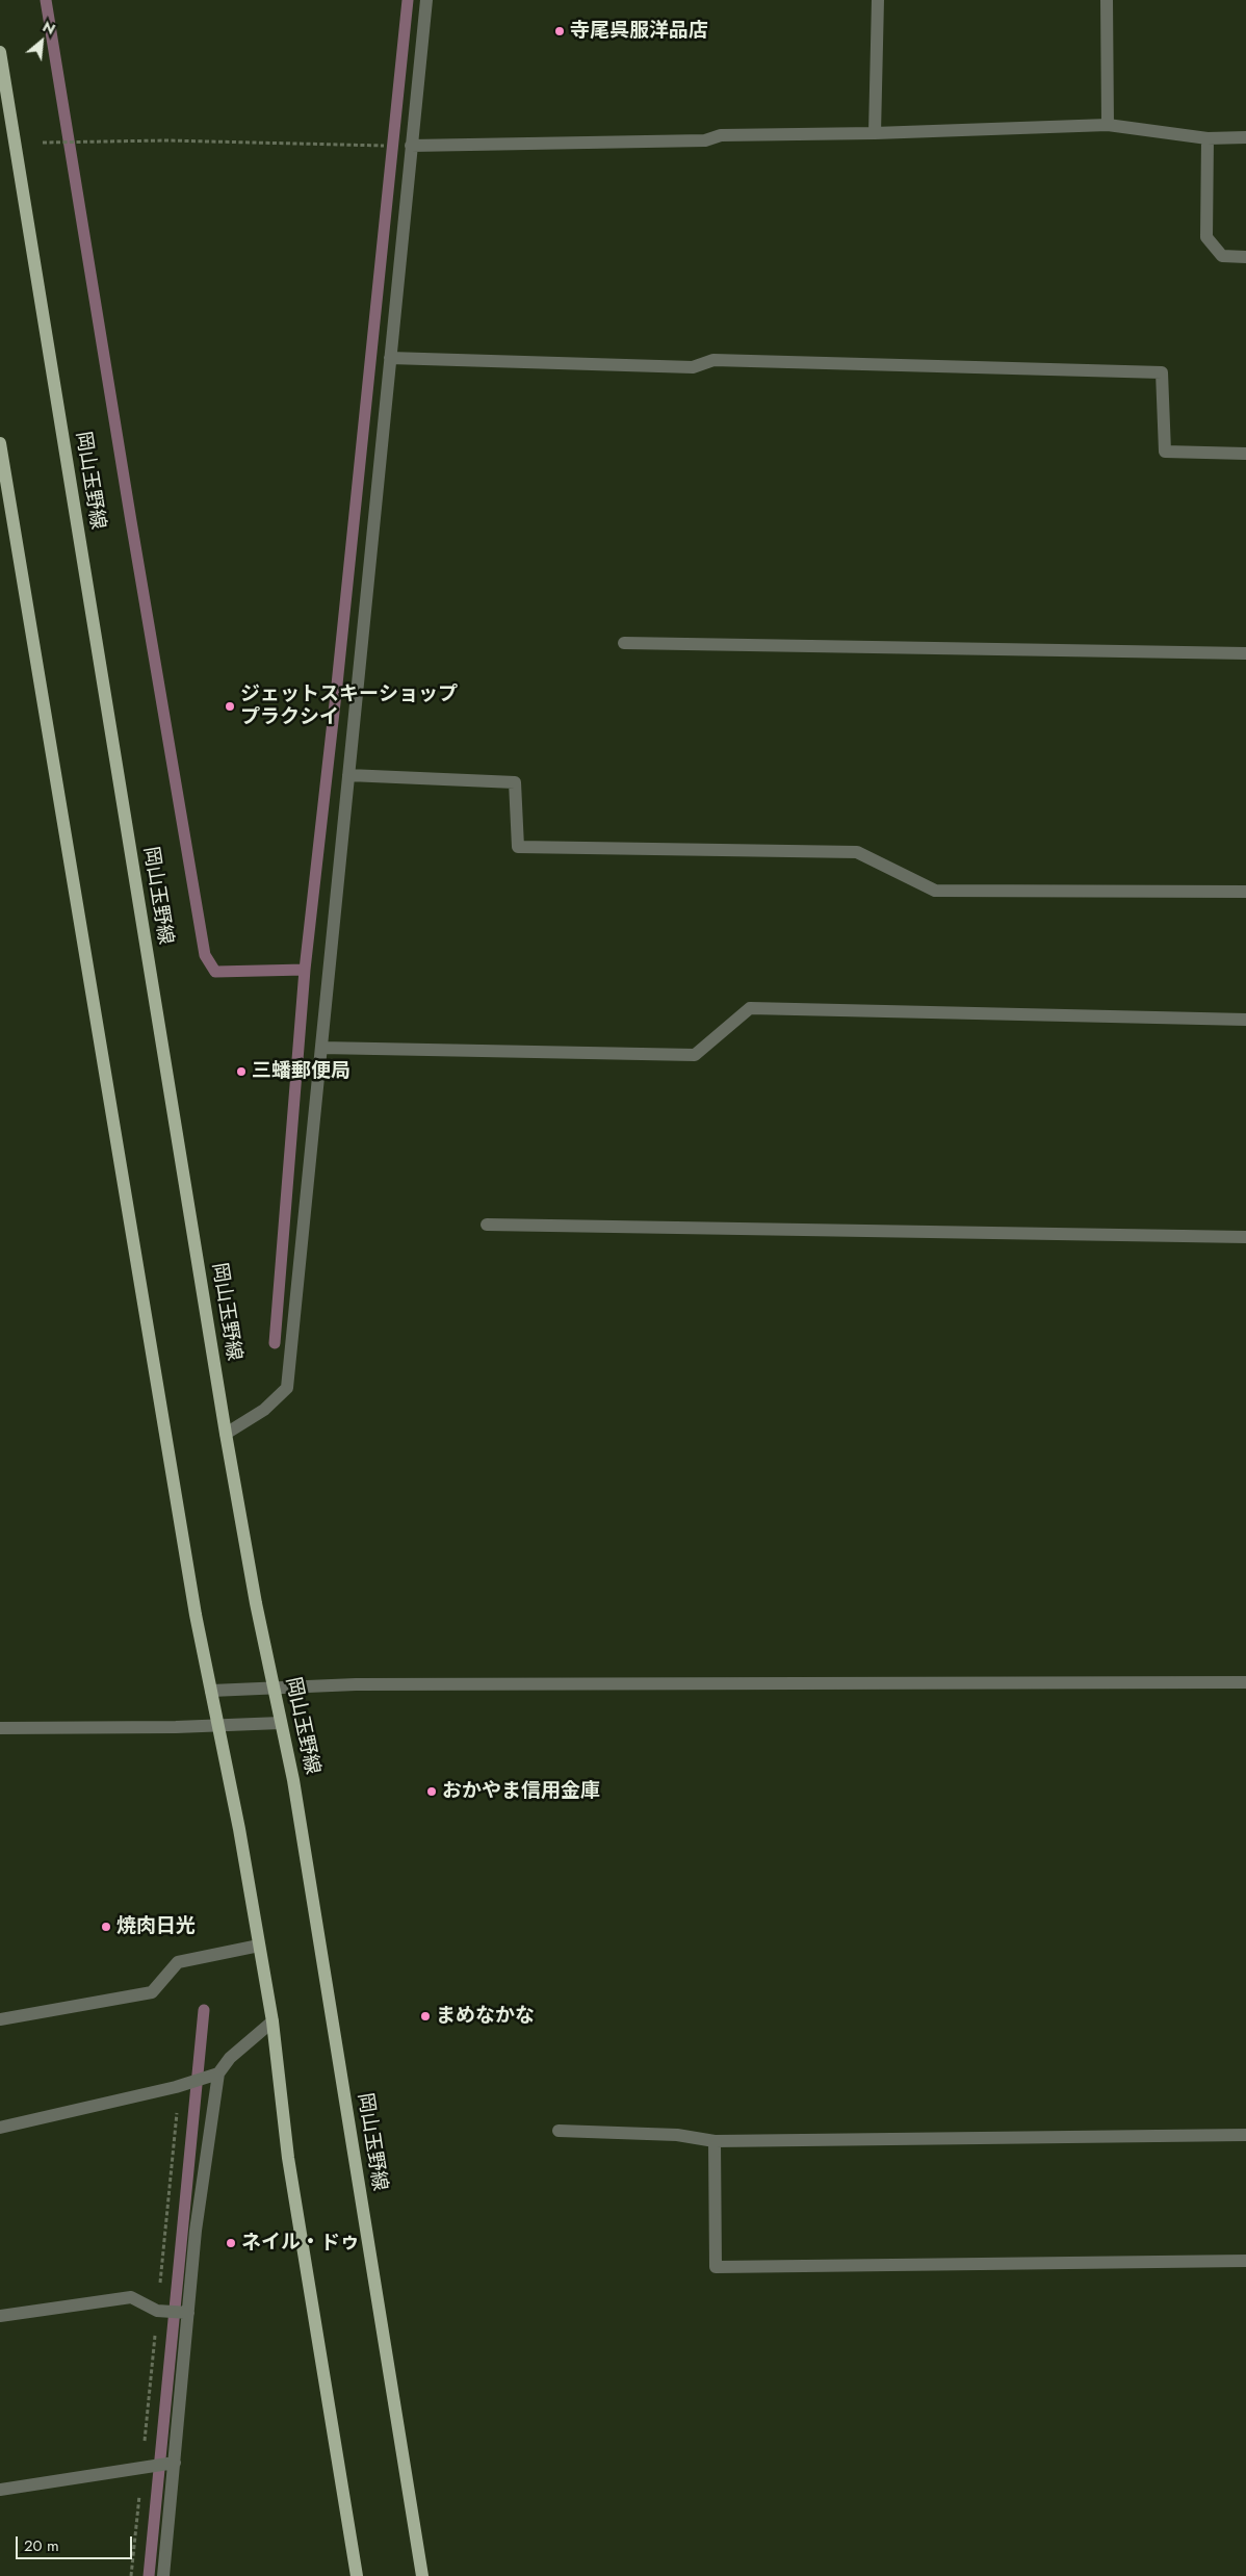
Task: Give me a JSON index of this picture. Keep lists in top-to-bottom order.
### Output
{
  "streets": {
    "main road": ["岡山玉野線"]
  },
  "places": [
    "寺尾呉服洋品店",
    "ジェットスキーショップ プラクシイ",
    "三蟠郵便局",
    "おかやま信用金庫",
    "焼肉日光",
    "まめなかな",
    "ネイル・ドゥ"
  ],
  "scale_bar": "20 m",
  "north": "top right"
}
